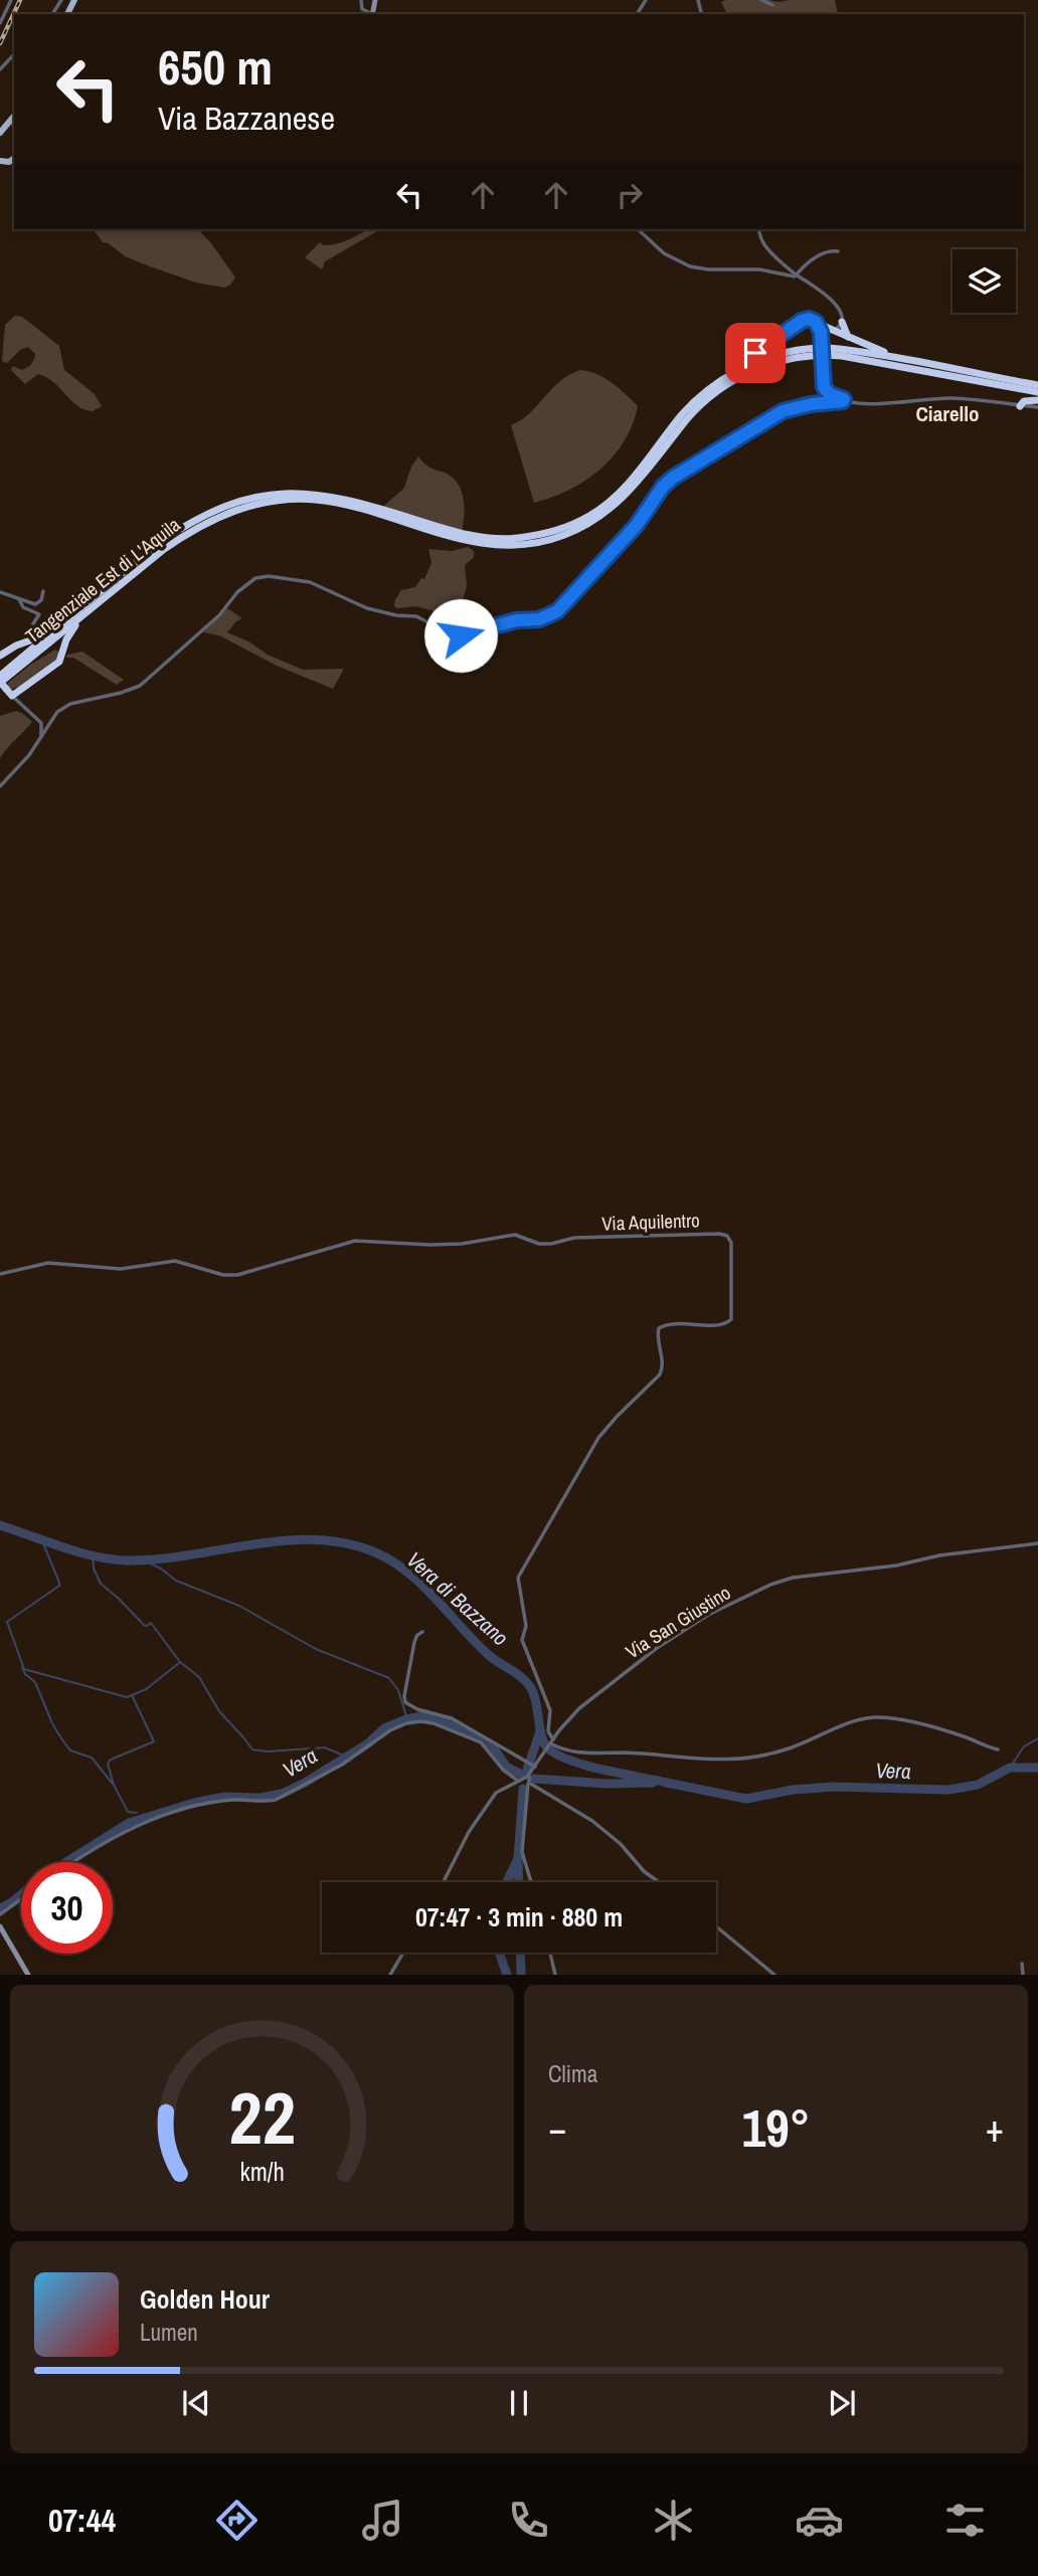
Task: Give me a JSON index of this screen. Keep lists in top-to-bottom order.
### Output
{
  "streets": {
    "highway": ["Tangenziale Est di L'Aquila"],
    "street": ["Via Aquilentro", "Via San Giustino"]
  },
  "crossings": [
    ["Via Aquilentro", "Via San Giustino"]
  ],
  "districts": ["Ciarello"],
  "water": ["Vera di Bazzano", "Vera"],
  "page": {
    "turn": ["650 m", "Via Bazzanese"],
    "limit": "30",
    "trip": "07:47 · 3 min · 880 m",
    "tile": "Clima",
    "heat": ["−", "19°", "+"],
    "song": ["Golden Hour", "Lumen"],
    "tabs": "07:44",
    "gauge": ["22", "km/h"]
  }
}
